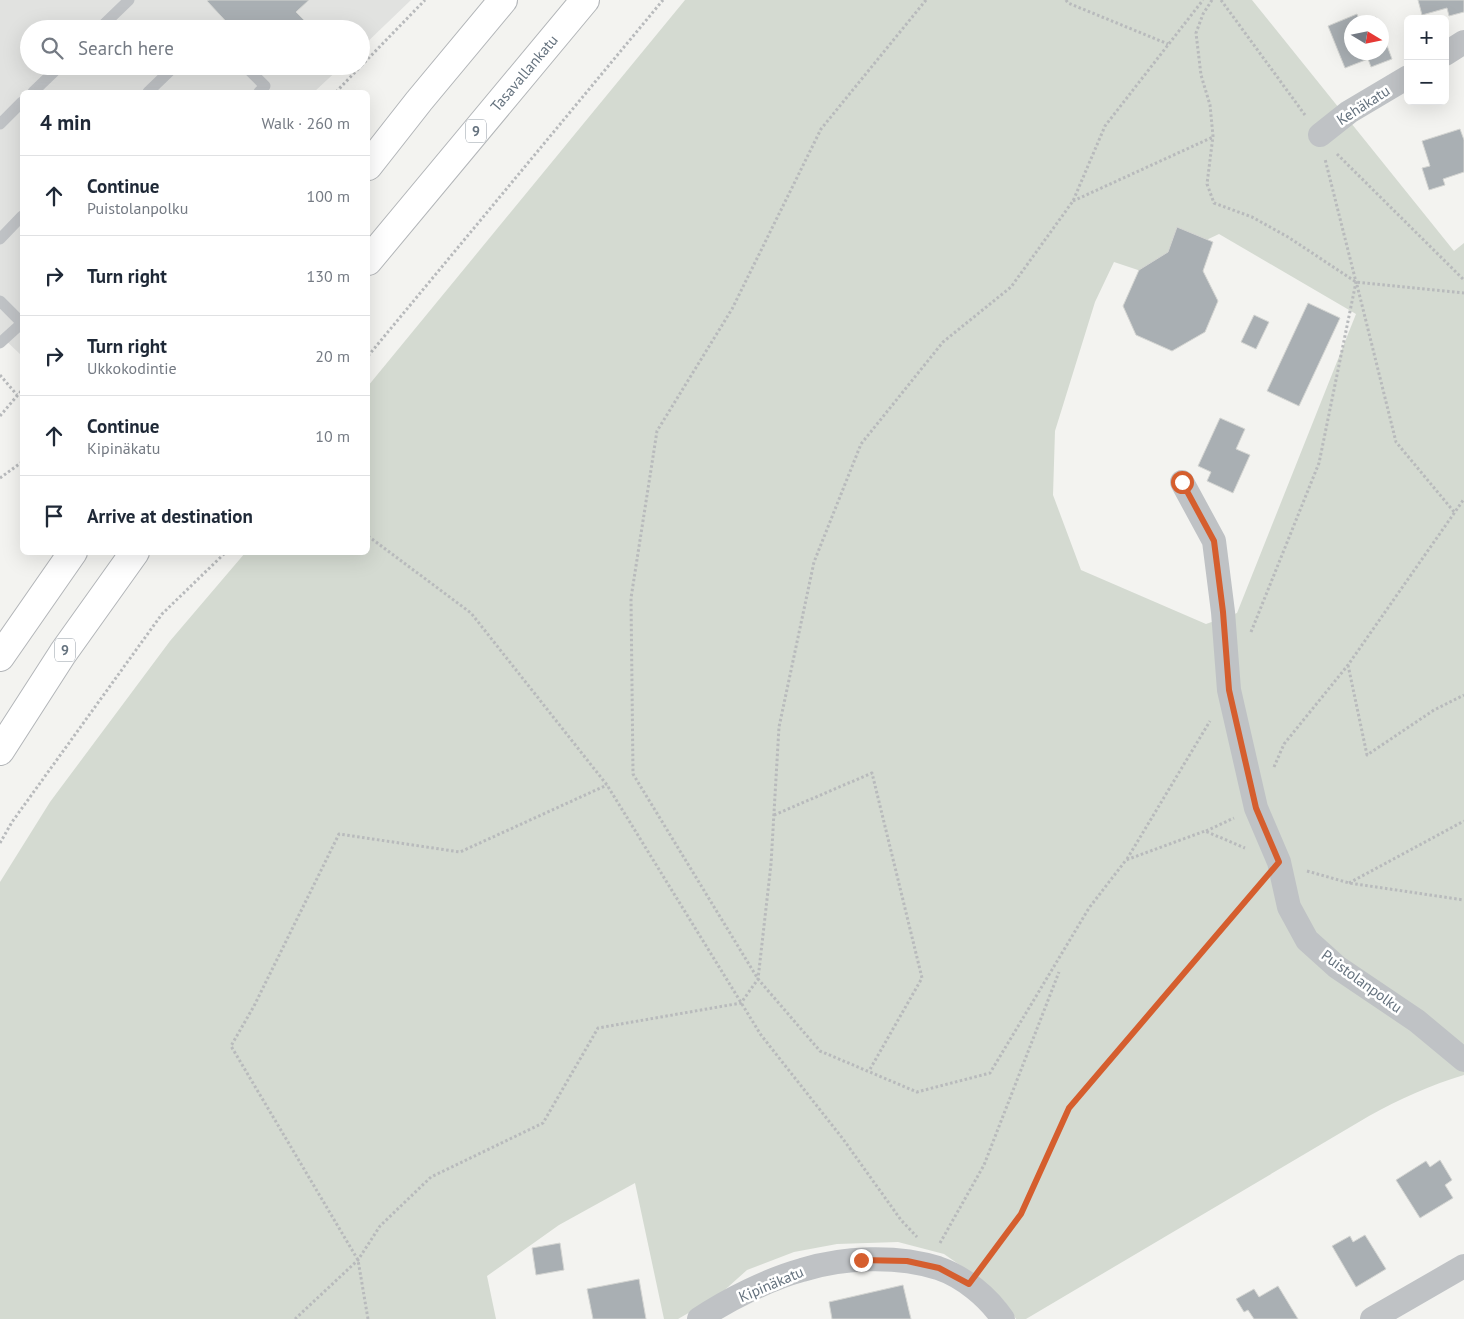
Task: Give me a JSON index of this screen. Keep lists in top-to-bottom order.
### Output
{
  "streets": {
    "main road": ["Tasavallankatu", "9"],
    "street": ["Kehäkatu", "Puistolanpolku", "Kipinäkatu"]
  },
  "north": "right",
  "page": {
    "map_buttons": ["+", "−"],
    "search": "Search here",
    "heading": ["4 min", "Walk · 260 m"],
    "list": [
      ["Continue", "Puistolanpolku", "100 m"],
      ["Turn right", "130 m"],
      ["Turn right", "Ukkokodintie", "20 m"],
      ["Continue", "Kipinäkatu", "10 m"],
      "Arrive at destination"
    ]
  }
}
